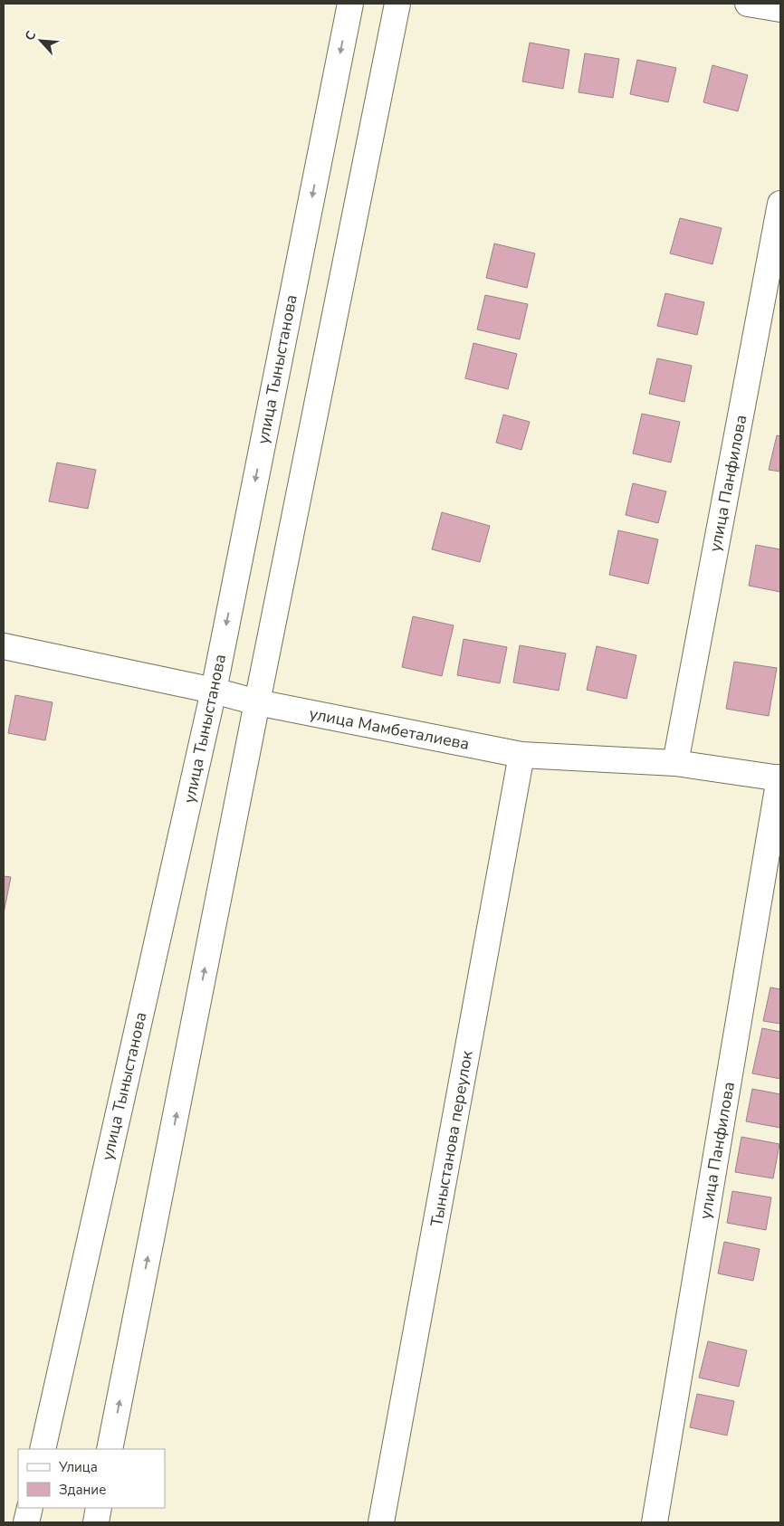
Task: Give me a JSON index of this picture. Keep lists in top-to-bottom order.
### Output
{
  "streets": {
    "street": [
      "улица Тыныстанова",
      "улица Панфилова",
      "улица Мамбеталиева",
      "Тыныстанова переулок"
    ]
  },
  "crossings": [
    ["улица Тыныстанова", "улица Мамбеталиева"],
    ["улица Панфилова", "улица Мамбеталиева"],
    ["улица Мамбеталиева", "Тыныстанова переулок"]
  ],
  "legend": ["Улица", "Здание"],
  "north": "top left"
}
